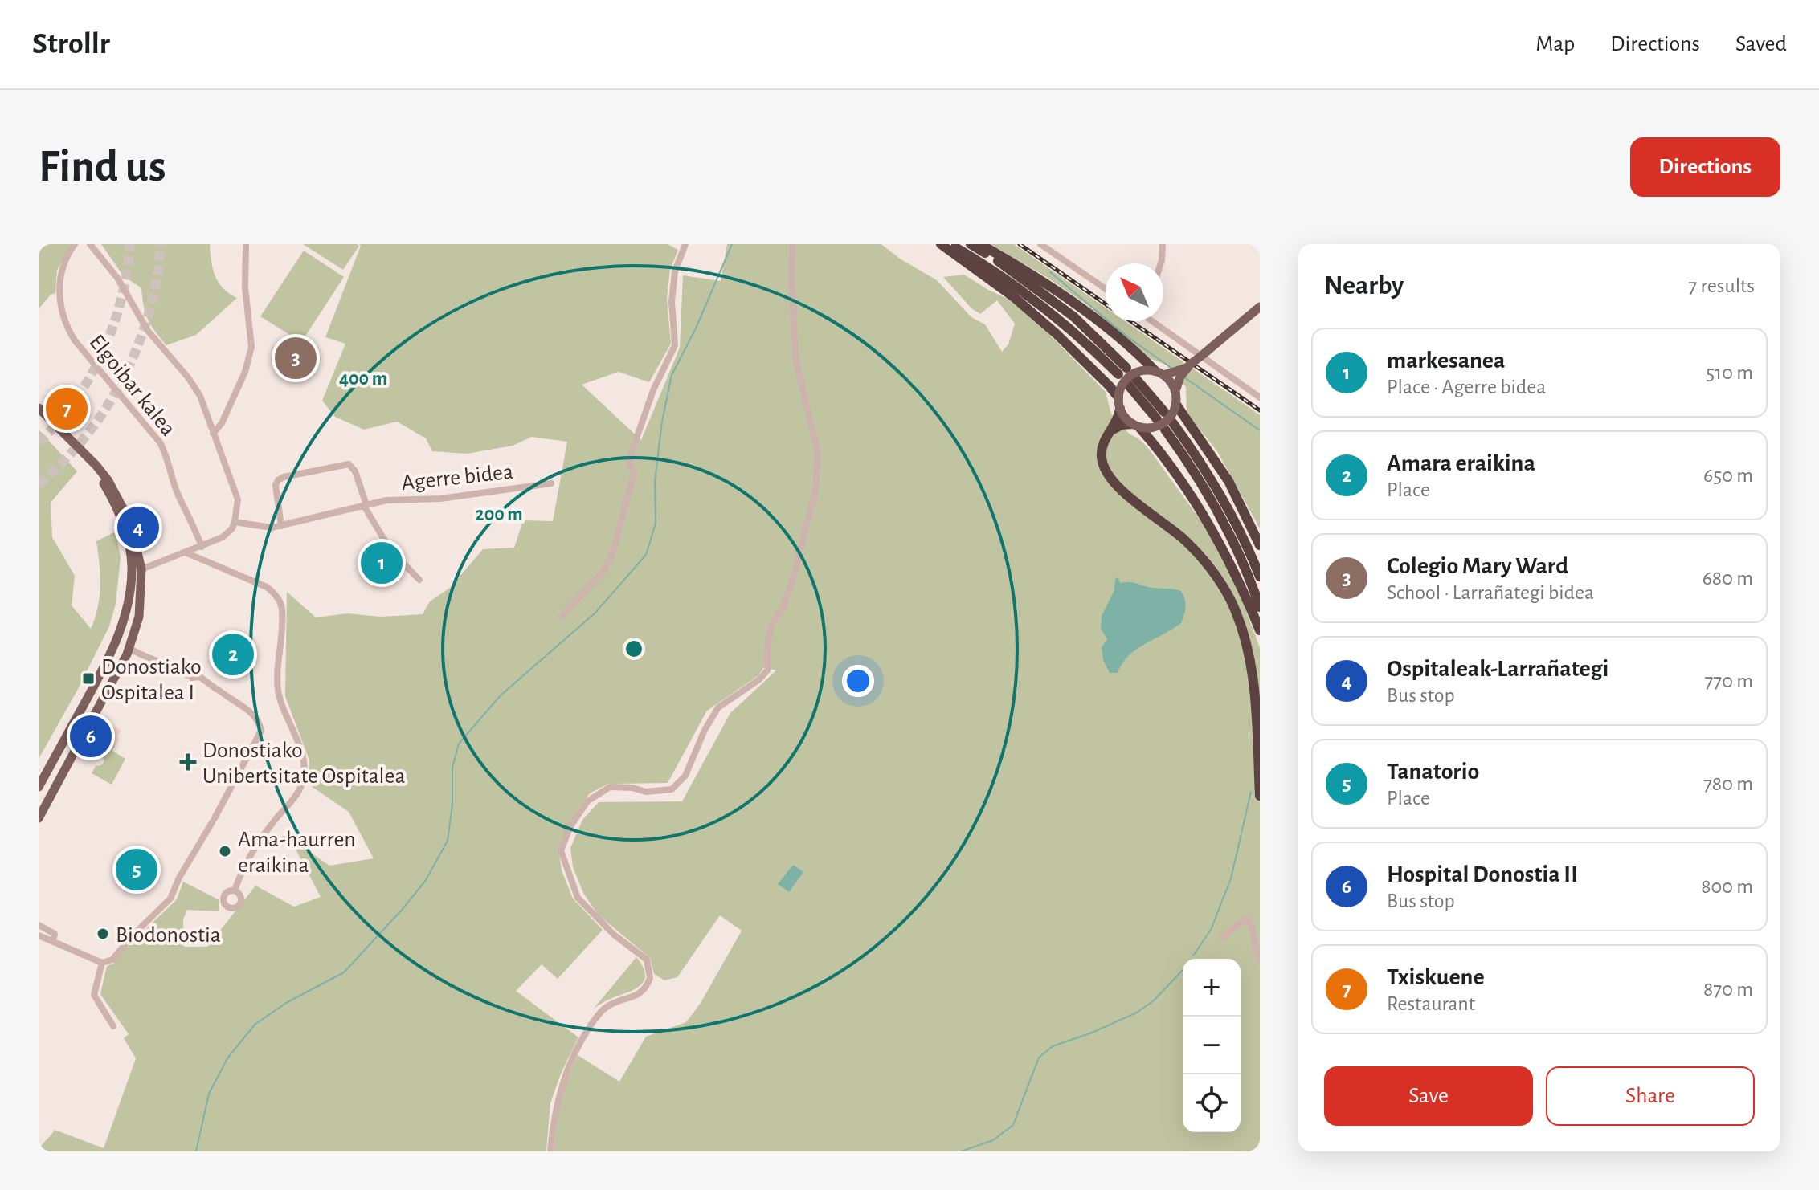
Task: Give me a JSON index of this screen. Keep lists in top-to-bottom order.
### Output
{
  "streets": {
    "street": ["Elgoibar kalea", "Agerre bidea"]
  },
  "places": {
    "transit": ["Donostiako Ospitalea I"],
    "health": ["Donostiako Unibertsitate Ospitalea"],
    "other": ["Ama-haurren eraikina", "Biodonostia"]
  },
  "north": "top left",
  "page": {
    "header": "Strollr",
    "nav": ["Map", "Directions", "Saved"],
    "buttons": [
      "Directions",
      ["Save", "Share"]
    ],
    "title": "Find us",
    "heading": ["Nearby", "7 results"],
    "list": [
      {
        "mark": "1",
        "name": "markesanea",
        "note": "Place · Agerre bidea",
        "value": "510 m"
      },
      {
        "mark": "2",
        "name": "Amara eraikina",
        "note": "Place",
        "value": "650 m"
      },
      {
        "mark": "3",
        "name": "Colegio Mary Ward",
        "note": "School · Larrañategi bidea",
        "value": "680 m"
      },
      {
        "mark": "4",
        "name": "Ospitaleak-Larrañategi",
        "note": "Bus stop",
        "value": "770 m"
      },
      {
        "mark": "5",
        "name": "Tanatorio",
        "note": "Place",
        "value": "780 m"
      },
      {
        "mark": "6",
        "name": "Hospital Donostia II",
        "note": "Bus stop",
        "value": "800 m"
      },
      {
        "mark": "7",
        "name": "Txiskuene",
        "note": "Restaurant",
        "value": "870 m"
      }
    ],
    "pins": [
      "3",
      "7",
      "4",
      "1",
      "2",
      "6",
      "5"
    ],
    "map_buttons": ["+", "−"]
  },
  "rings": ["400 m", "200 m"]
}
